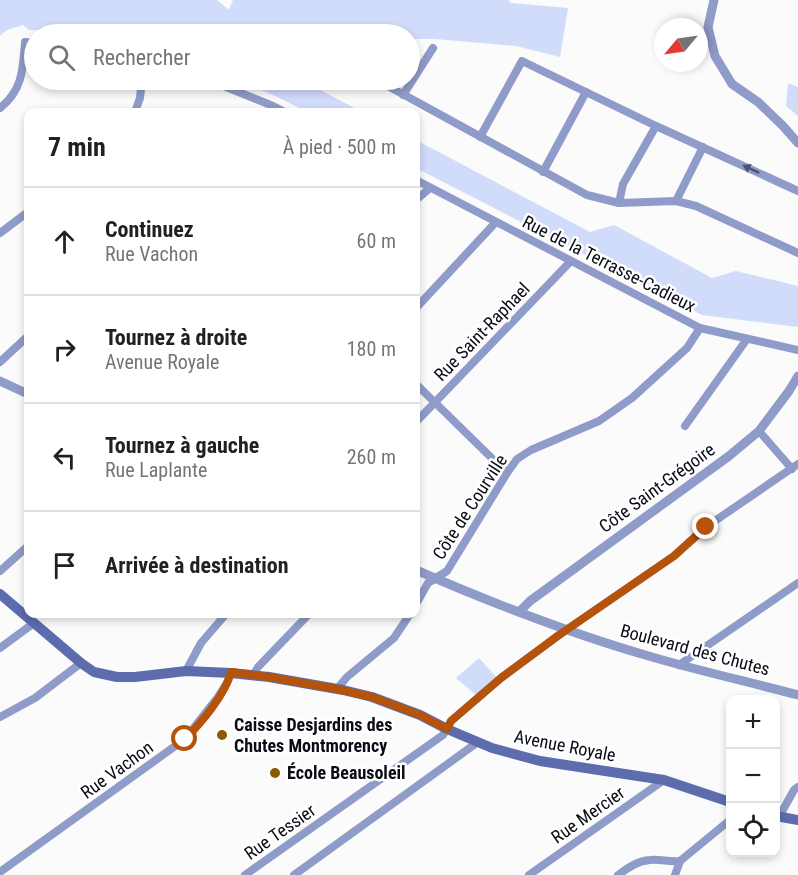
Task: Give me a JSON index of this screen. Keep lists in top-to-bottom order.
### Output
{
  "streets": {
    "main road": ["Avenue Royale"],
    "street": [
      "Rue de la Terrasse-Cadieux",
      "Rue Saint-Raphael",
      "Côte Saint-Grégoire",
      "Côte de Courville",
      "Boulevard des Chutes",
      "Rue Vachon",
      "Rue Mercier",
      "Rue Tessier"
    ]
  },
  "crossings": [
    ["Rue de la Terrasse-Cadieux", "Rue Saint-Raphael"],
    ["Rue de la Terrasse-Cadieux", "Côte de Courville"],
    ["Côte Saint-Grégoire", "Boulevard des Chutes"],
    ["Côte de Courville", "Boulevard des Chutes"],
    ["Boulevard des Chutes", "Rue Tessier"],
    ["Avenue Royale", "Rue Vachon"],
    ["Avenue Royale", "Rue Mercier"],
    ["Avenue Royale", "Rue Tessier"]
  ],
  "places": ["Caisse Desjardins des Chutes Montmorency", "École Beausoleil"],
  "north": "bottom left",
  "page": {
    "search": "Rechercher",
    "heading": ["7 min", "À pied · 500 m"],
    "list": [
      ["Continuez", "Rue Vachon", "60 m"],
      ["Tournez à droite", "Avenue Royale", "180 m"],
      ["Tournez à gauche", "Rue Laplante", "260 m"],
      "Arrivée à destination"
    ],
    "map_buttons": ["+", "−"]
  }
}
